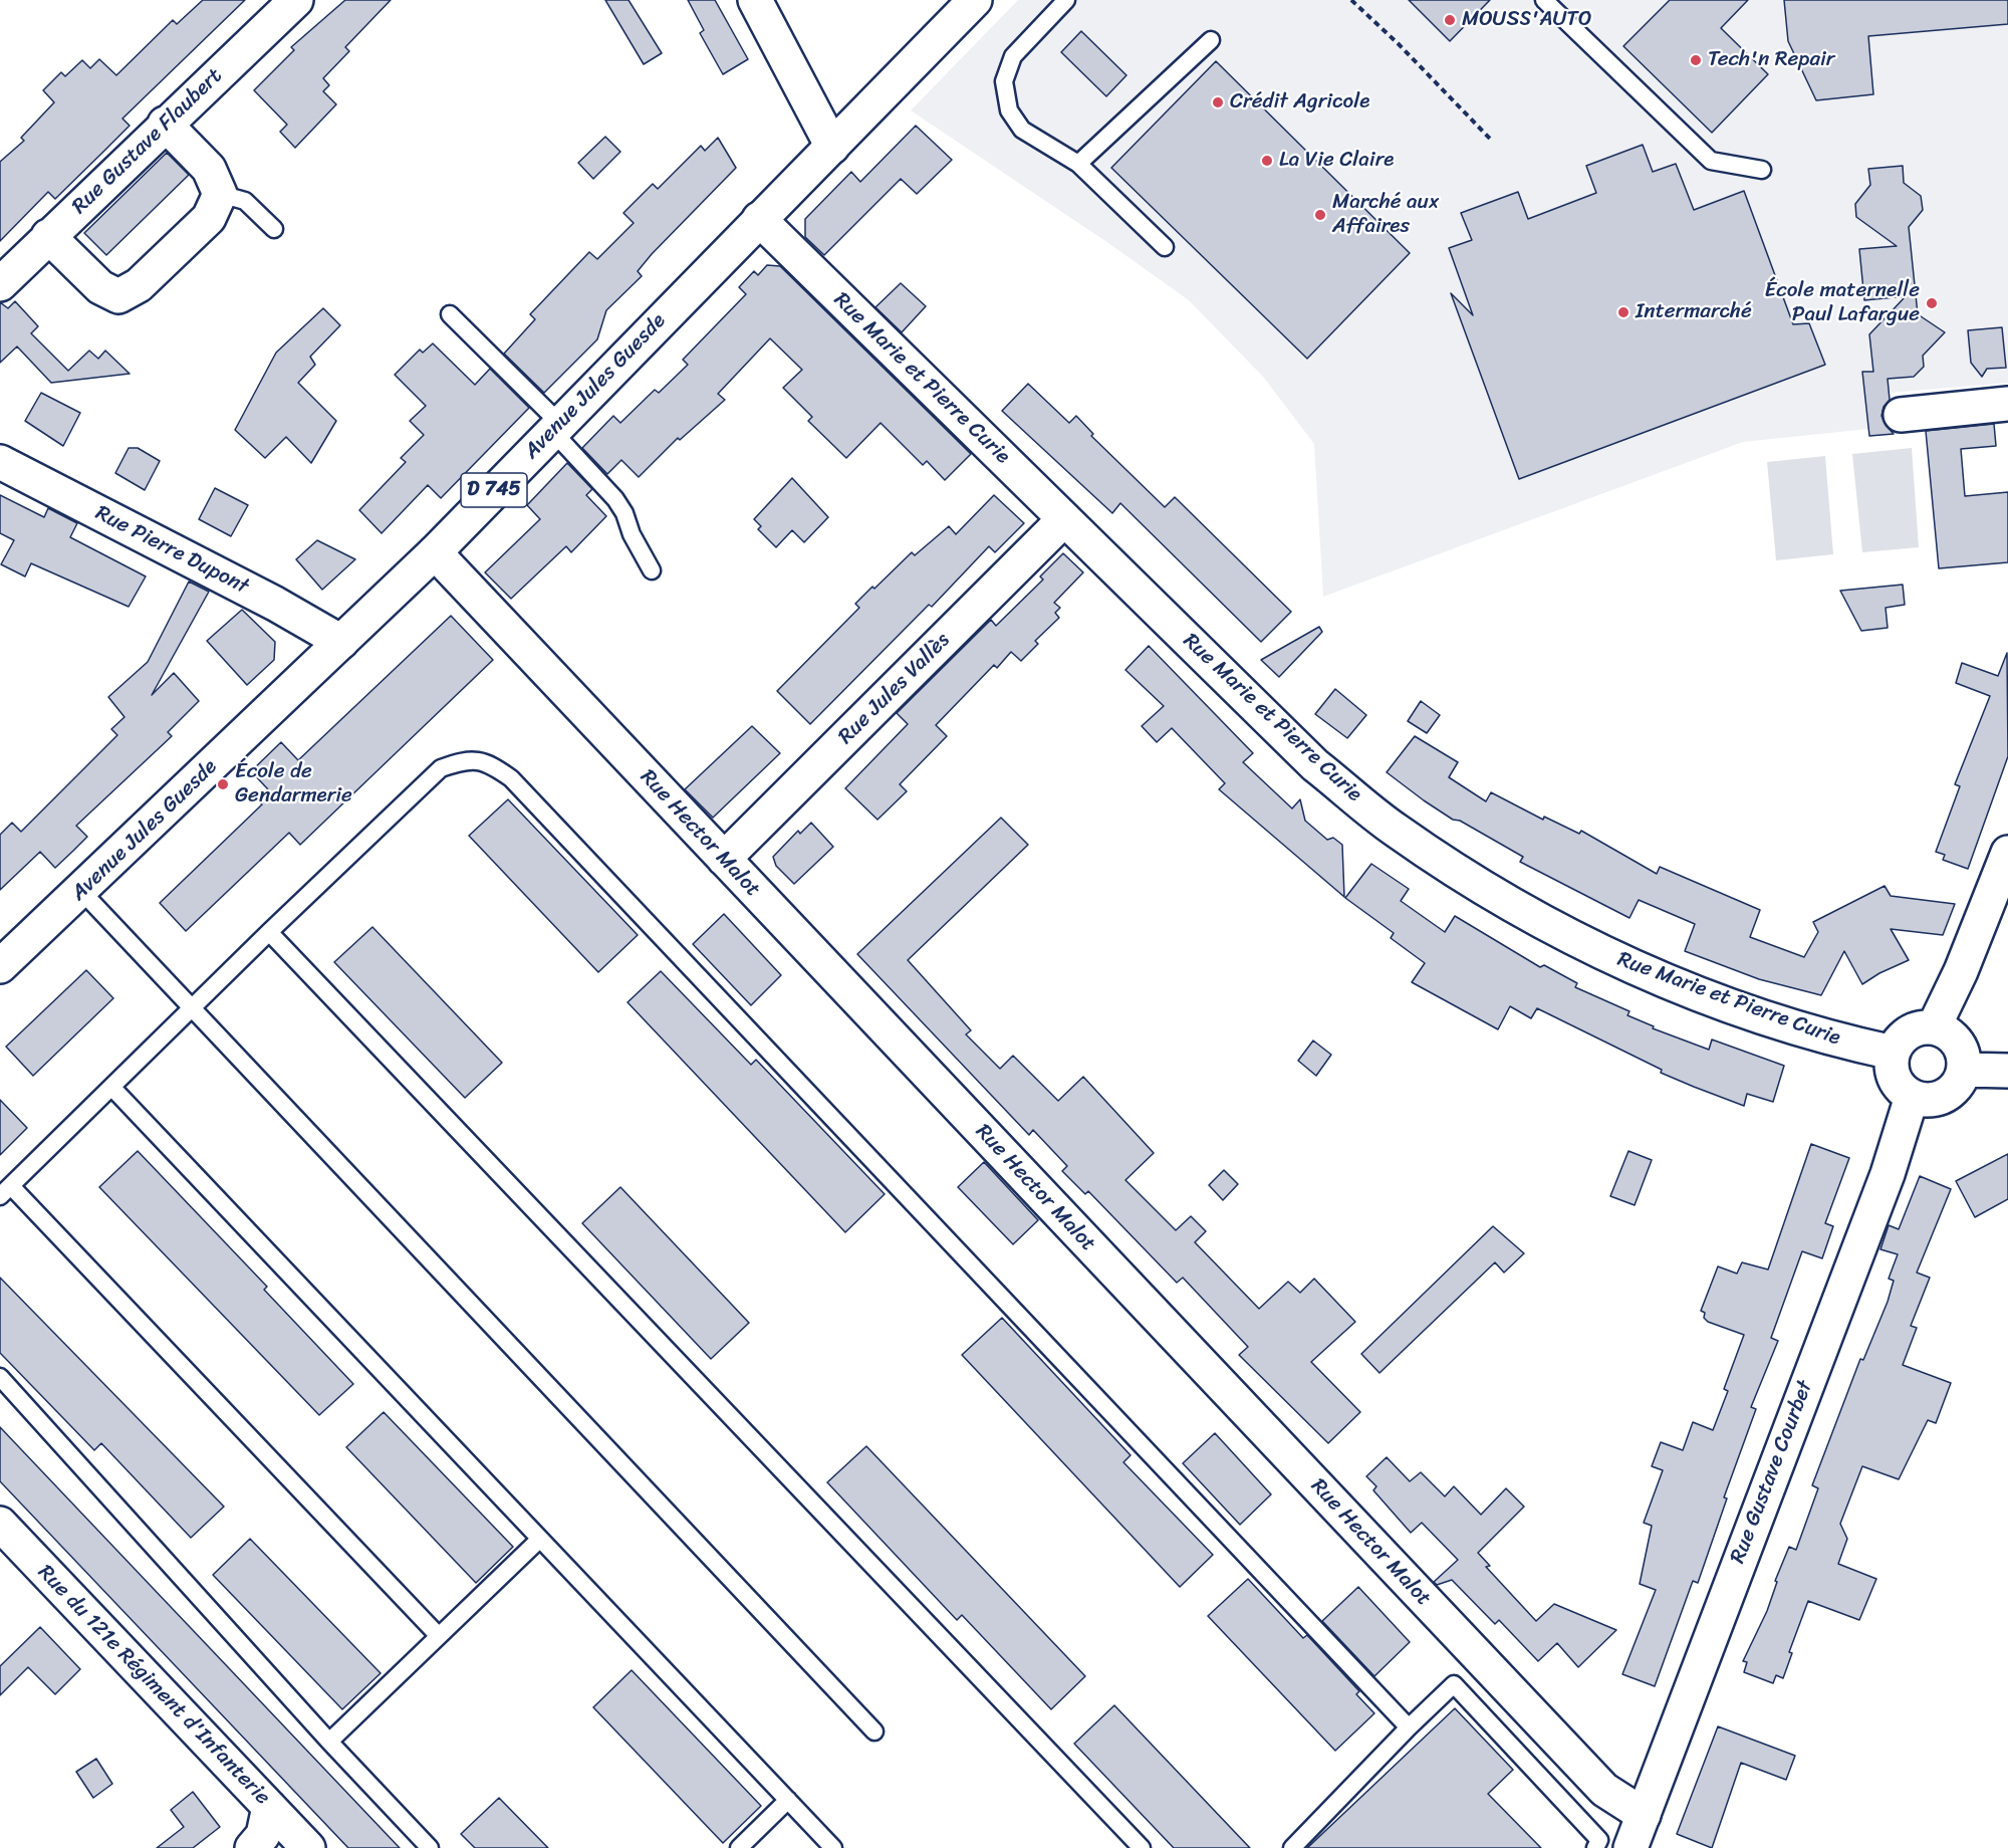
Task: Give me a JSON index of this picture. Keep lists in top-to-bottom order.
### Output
{
  "streets": {
    "street": [
      "Rue Gustave Flaubert",
      "Rue Marie et Pierre Curie",
      "Avenue Jules Guesde",
      "D 745",
      "Rue Pierre Dupont",
      "Rue Jules Vallès",
      "Rue Hector Malot",
      "Rue Gustave Courbet",
      "Rue du 121e Régiment d'Infanterie"
    ]
  },
  "crossings": [
    ["Rue Marie et Pierre Curie", "Avenue Jules Guesde"],
    ["Rue Marie et Pierre Curie", "Rue Jules Vallès"],
    ["Rue Marie et Pierre Curie", "Rue Gustave Courbet"],
    ["Avenue Jules Guesde", "Rue Pierre Dupont"],
    ["Avenue Jules Guesde", "Rue Hector Malot"],
    ["Rue Jules Vallès", "Rue Hector Malot"],
    ["Rue Hector Malot", "Rue Gustave Courbet"]
  ],
  "places": [
    "MOUSS'AUTO",
    "Tech'n Repair",
    "Crédit Agricole",
    "La Vie Claire",
    "Marché aux Affaires",
    "École maternelle Paul Lafargue",
    "Intermarché",
    "École de Gendarmerie"
  ]
}
